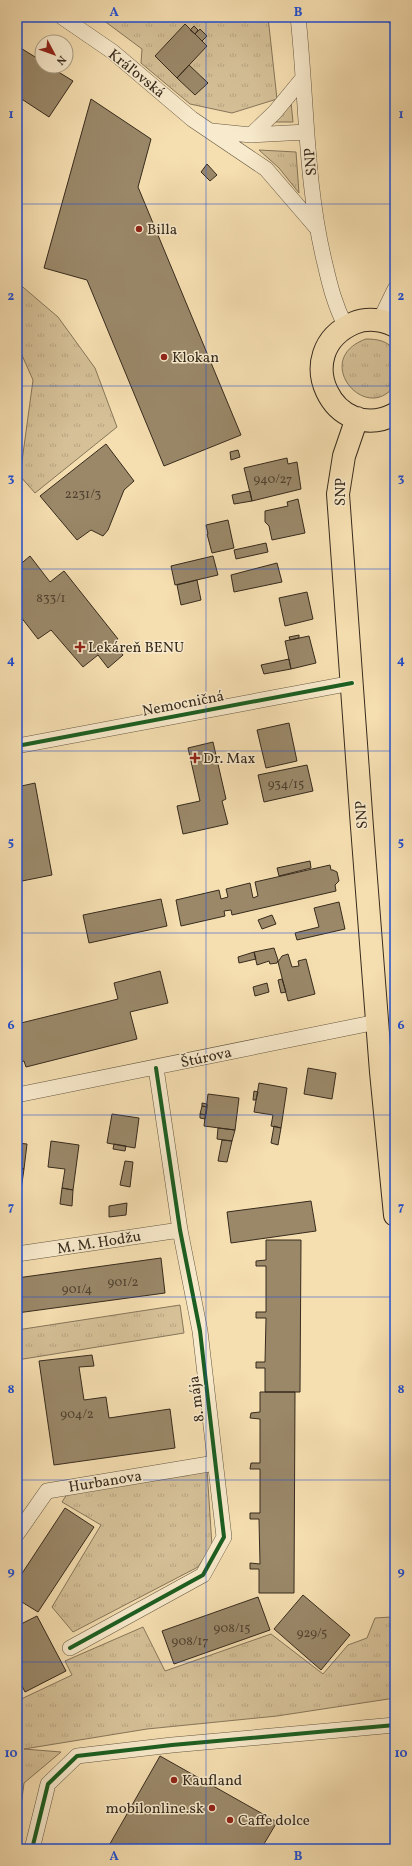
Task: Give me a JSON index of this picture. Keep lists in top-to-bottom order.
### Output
{
  "streets": {
    "main road": ["SNP"],
    "street": [
      "Kráľovská",
      "Nemocničná",
      "Štúrova",
      "M. M. Hodžu",
      "8. mája",
      "Hurbanova"
    ]
  },
  "crossings": [
    ["Kráľovská", "SNP"],
    ["SNP", "Nemocničná"],
    ["SNP", "Štúrova"],
    ["Štúrova", "8. mája"],
    ["M. M. Hodžu", "8. mája"],
    ["8. mája", "Hurbanova"]
  ],
  "places": {
    "other": [
      "Billa",
      "Klokan",
      "Kaufland",
      "mobilonline.sk",
      "Caffe dolce"
    ],
    "health": ["Lekáreň BENU", "Dr. Max"]
  },
  "house_numbers": [
    "940/27",
    "2231/3",
    "833/1",
    "934/15",
    "901/2",
    "901/4",
    "904/2",
    "908/15",
    "929/5",
    "908/17"
  ],
  "north": "bottom right",
  "grid": {
    "columns": ["A", "B"],
    "rows": [
      "1",
      "2",
      "3",
      "4",
      "5",
      "6",
      "7",
      "8",
      "9",
      "10"
    ]
  }
}
